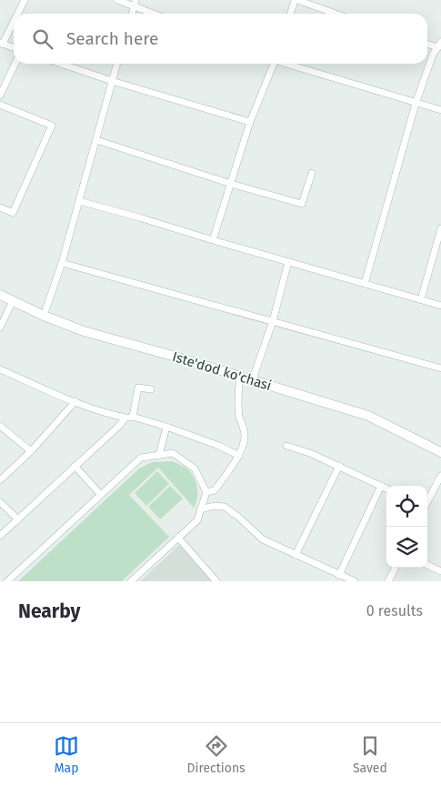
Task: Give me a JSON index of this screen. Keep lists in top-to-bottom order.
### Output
{
  "streets": {
    "street": ["Iste'dod ko'chasi"]
  },
  "page": {
    "search": "Search here",
    "heading": ["Nearby", "0 results"],
    "nav": ["Map", "Directions", "Saved"]
  }
}
